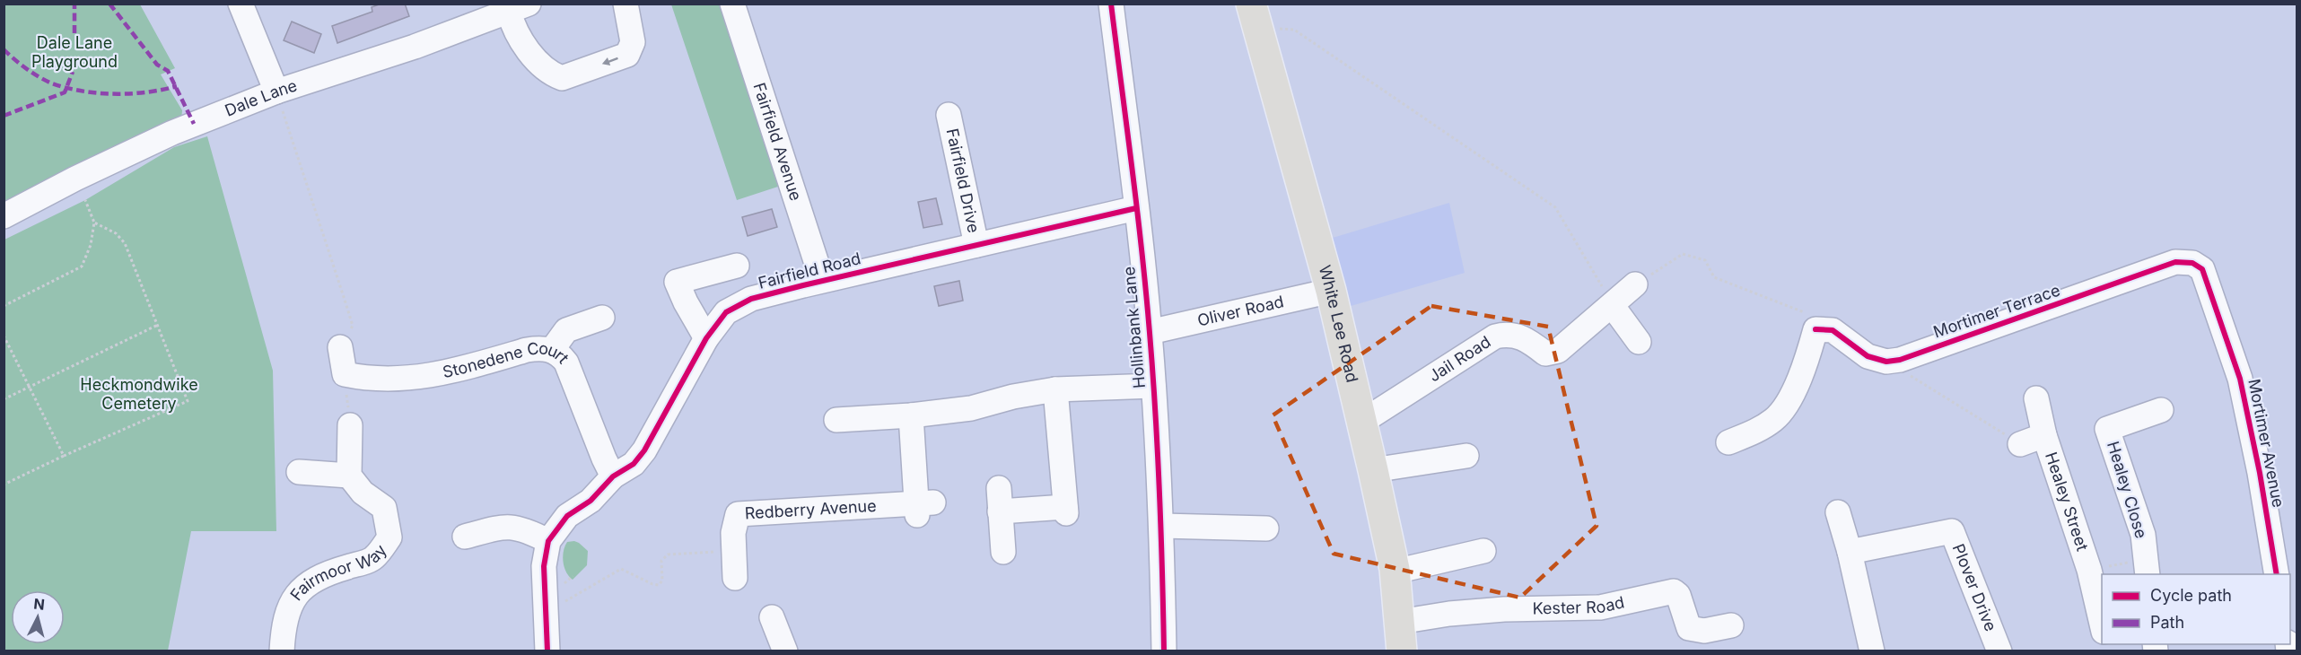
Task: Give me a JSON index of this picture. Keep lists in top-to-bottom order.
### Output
{
  "streets": {
    "main road": ["White Lee Road"],
    "street": [
      "Dale Lane",
      "Fairfield Avenue",
      "Fairfield Drive",
      "Fairfield Road",
      "Oliver Road",
      "Mortimer Terrace",
      "Hollinbank Lane",
      "Jail Road",
      "Stonedene Court",
      "Mortimer Avenue",
      "Healey Close",
      "Healey Street",
      "Redberry Avenue",
      "Fairmoor Way",
      "Plover Drive",
      "Kester Road"
    ]
  },
  "crossings": [
    ["Fairfield Avenue", "Fairfield Road"],
    ["Fairfield Drive", "Fairfield Road"],
    ["Fairfield Road", "Hollinbank Lane"],
    ["Fairfield Road", "Stonedene Court"],
    ["Oliver Road", "White Lee Road"],
    ["Oliver Road", "Hollinbank Lane"],
    ["Mortimer Terrace", "Mortimer Avenue"],
    ["White Lee Road", "Jail Road"],
    ["White Lee Road", "Kester Road"]
  ],
  "parks": ["Dale Lane Playground", "Heckmondwike Cemetery"],
  "legend": ["Cycle path", "Path"],
  "north": "top"
}
